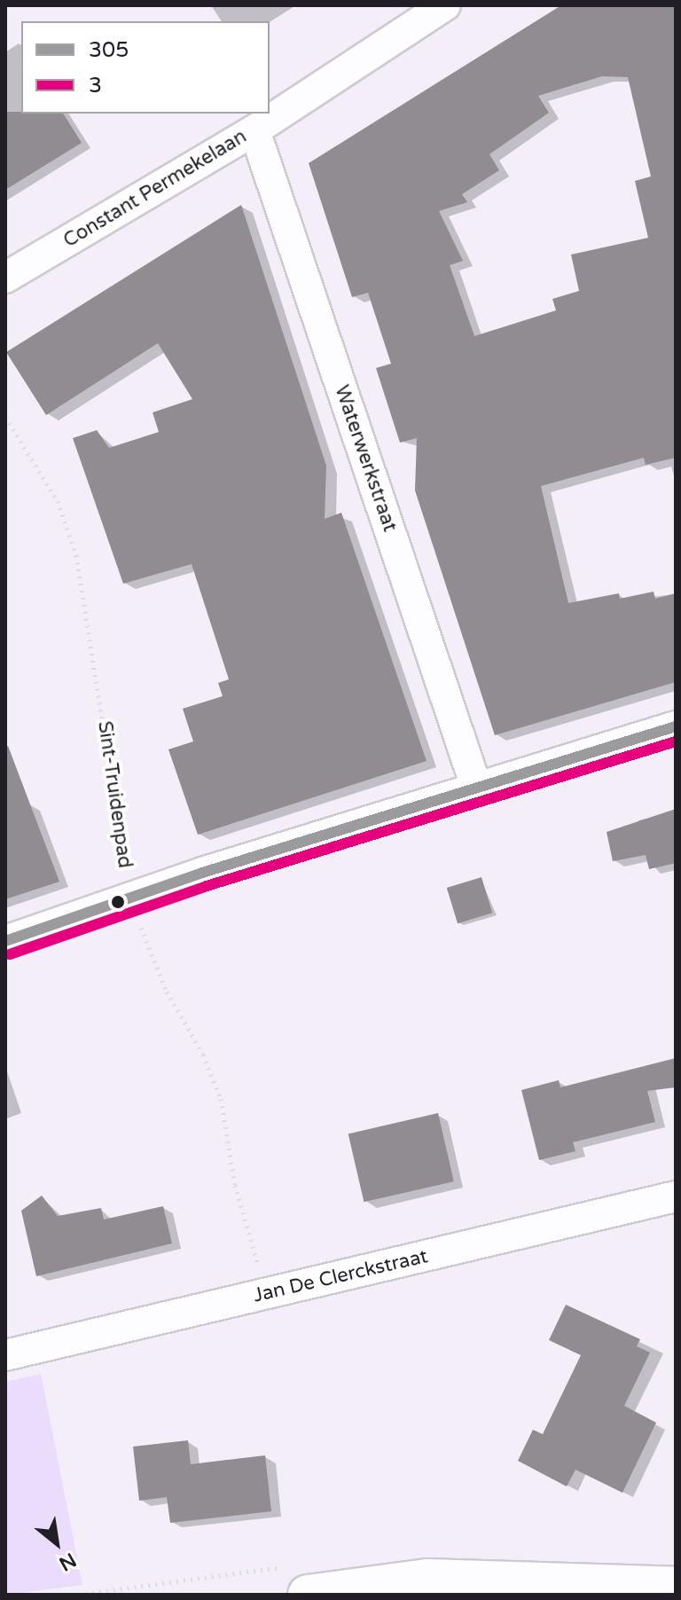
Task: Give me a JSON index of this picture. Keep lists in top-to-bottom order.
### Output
{
  "streets": {
    "street": ["Constant Permekelaan", "Waterwerkstraat", "Jan De Clerckstraat"],
    "path": ["Sint-Truidenpad"]
  },
  "crossings": [
    ["Constant Permekelaan", "Waterwerkstraat"],
    ["Sint-Truidenpad", "Jan De Clerckstraat"]
  ],
  "lines": ["transit line 305", "transit line 3"],
  "legend": ["305", "3"],
  "north": "bottom right"
}
